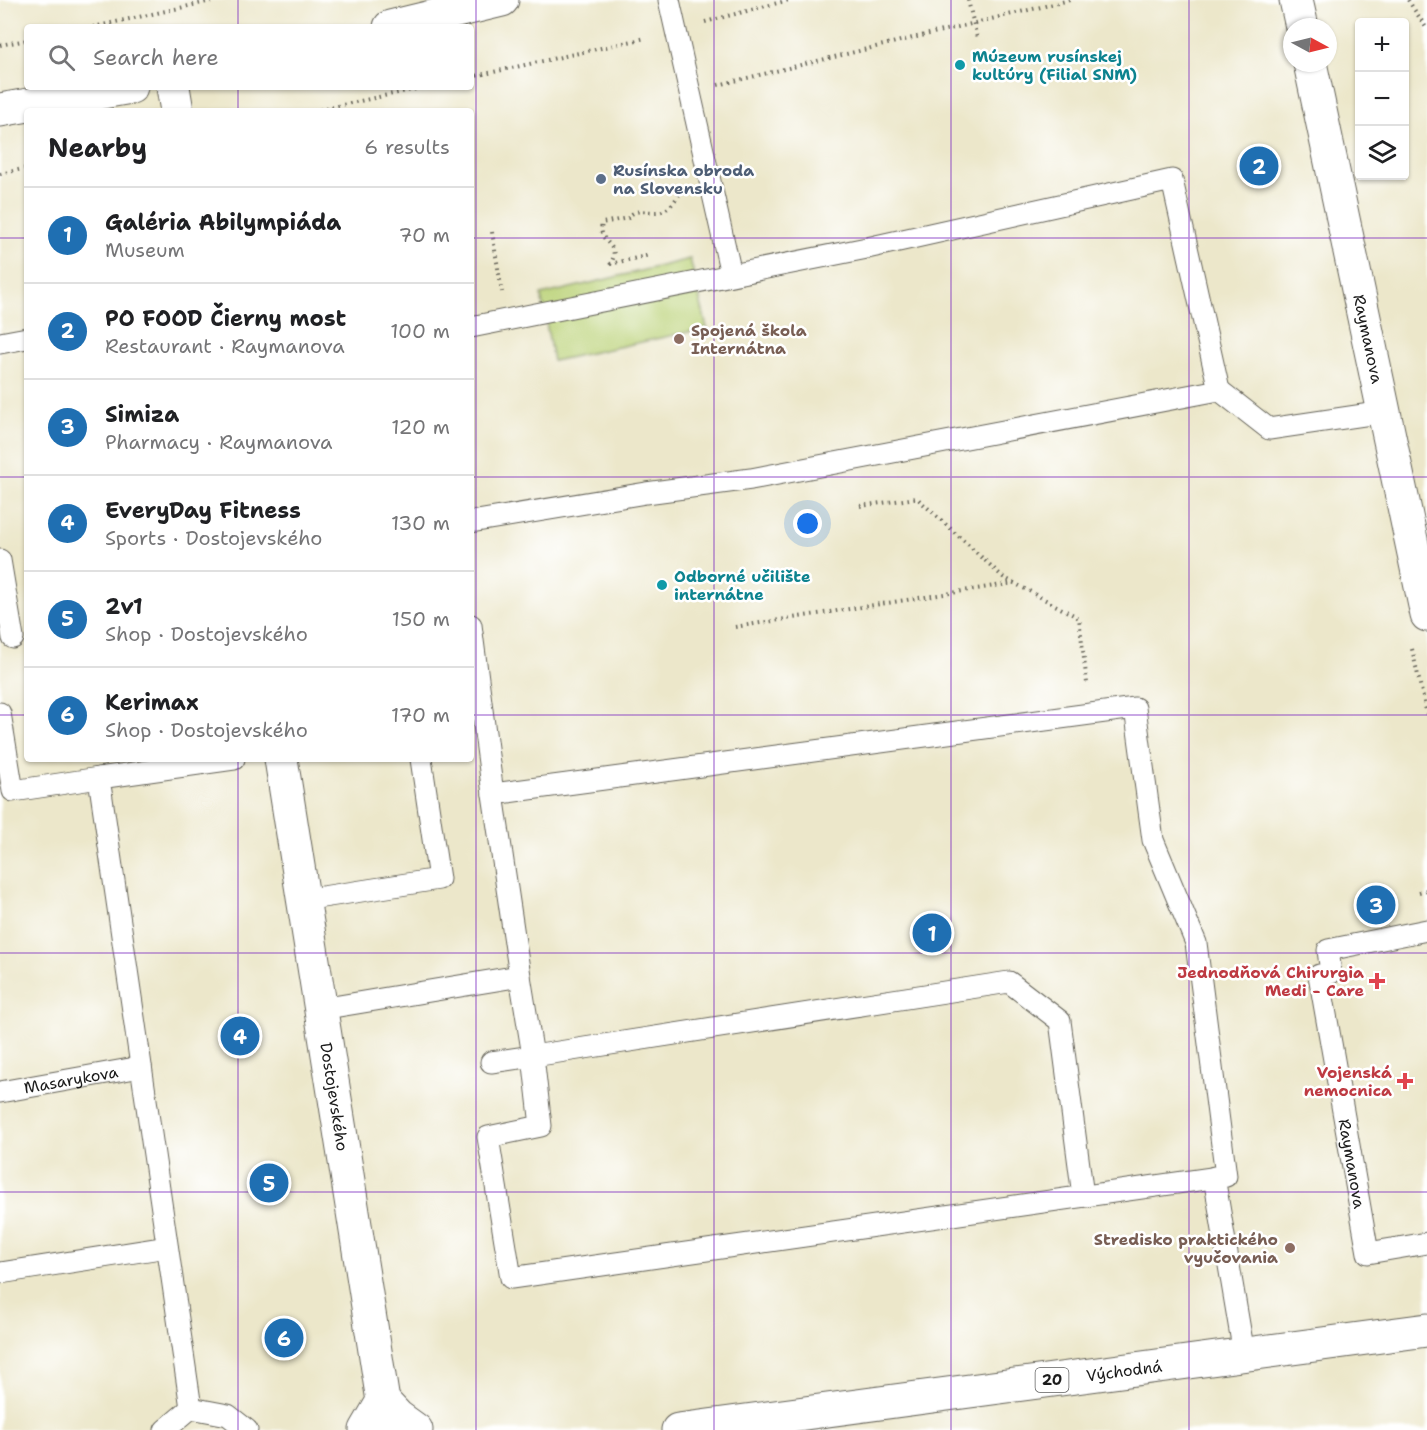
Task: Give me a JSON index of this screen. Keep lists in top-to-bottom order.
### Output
{
  "streets": {
    "street": [
      "Raymanova",
      "Dostojevského",
      "Východná",
      "20"
    ],
    "lane": ["Masarykova"]
  },
  "places": {
    "other": [
      "Múzeum rusínskej kultúry (Filial SNM)",
      "Rusínska obroda na Slovensku",
      "Spojená škola Internátna",
      "Odborné učilište internátne",
      "Stredisko praktického vyučovania"
    ],
    "health": ["Jednodňová Chirurgia Medi - Care", "Vojenská nemocnica"]
  },
  "north": "right",
  "page": {
    "map_buttons": ["+", "−"],
    "search": "Search here",
    "heading": ["Nearby", "6 results"],
    "pins": [
      "2",
      "3",
      "1",
      "4",
      "5",
      "6"
    ],
    "list": [
      {
        "mark": "1",
        "name": "Galéria Abilympiáda",
        "note": "Museum",
        "value": "70 m"
      },
      {
        "mark": "2",
        "name": "PO FOOD Čierny most",
        "note": "Restaurant · Raymanova",
        "value": "100 m"
      },
      {
        "mark": "3",
        "name": "Simiza",
        "note": "Pharmacy · Raymanova",
        "value": "120 m"
      },
      {
        "mark": "4",
        "name": "EveryDay Fitness",
        "note": "Sports · Dostojevského",
        "value": "130 m"
      },
      {
        "mark": "5",
        "name": "2v1",
        "note": "Shop · Dostojevského",
        "value": "150 m"
      },
      {
        "mark": "6",
        "name": "Kerimax",
        "note": "Shop · Dostojevského",
        "value": "170 m"
      }
    ]
  }
}
